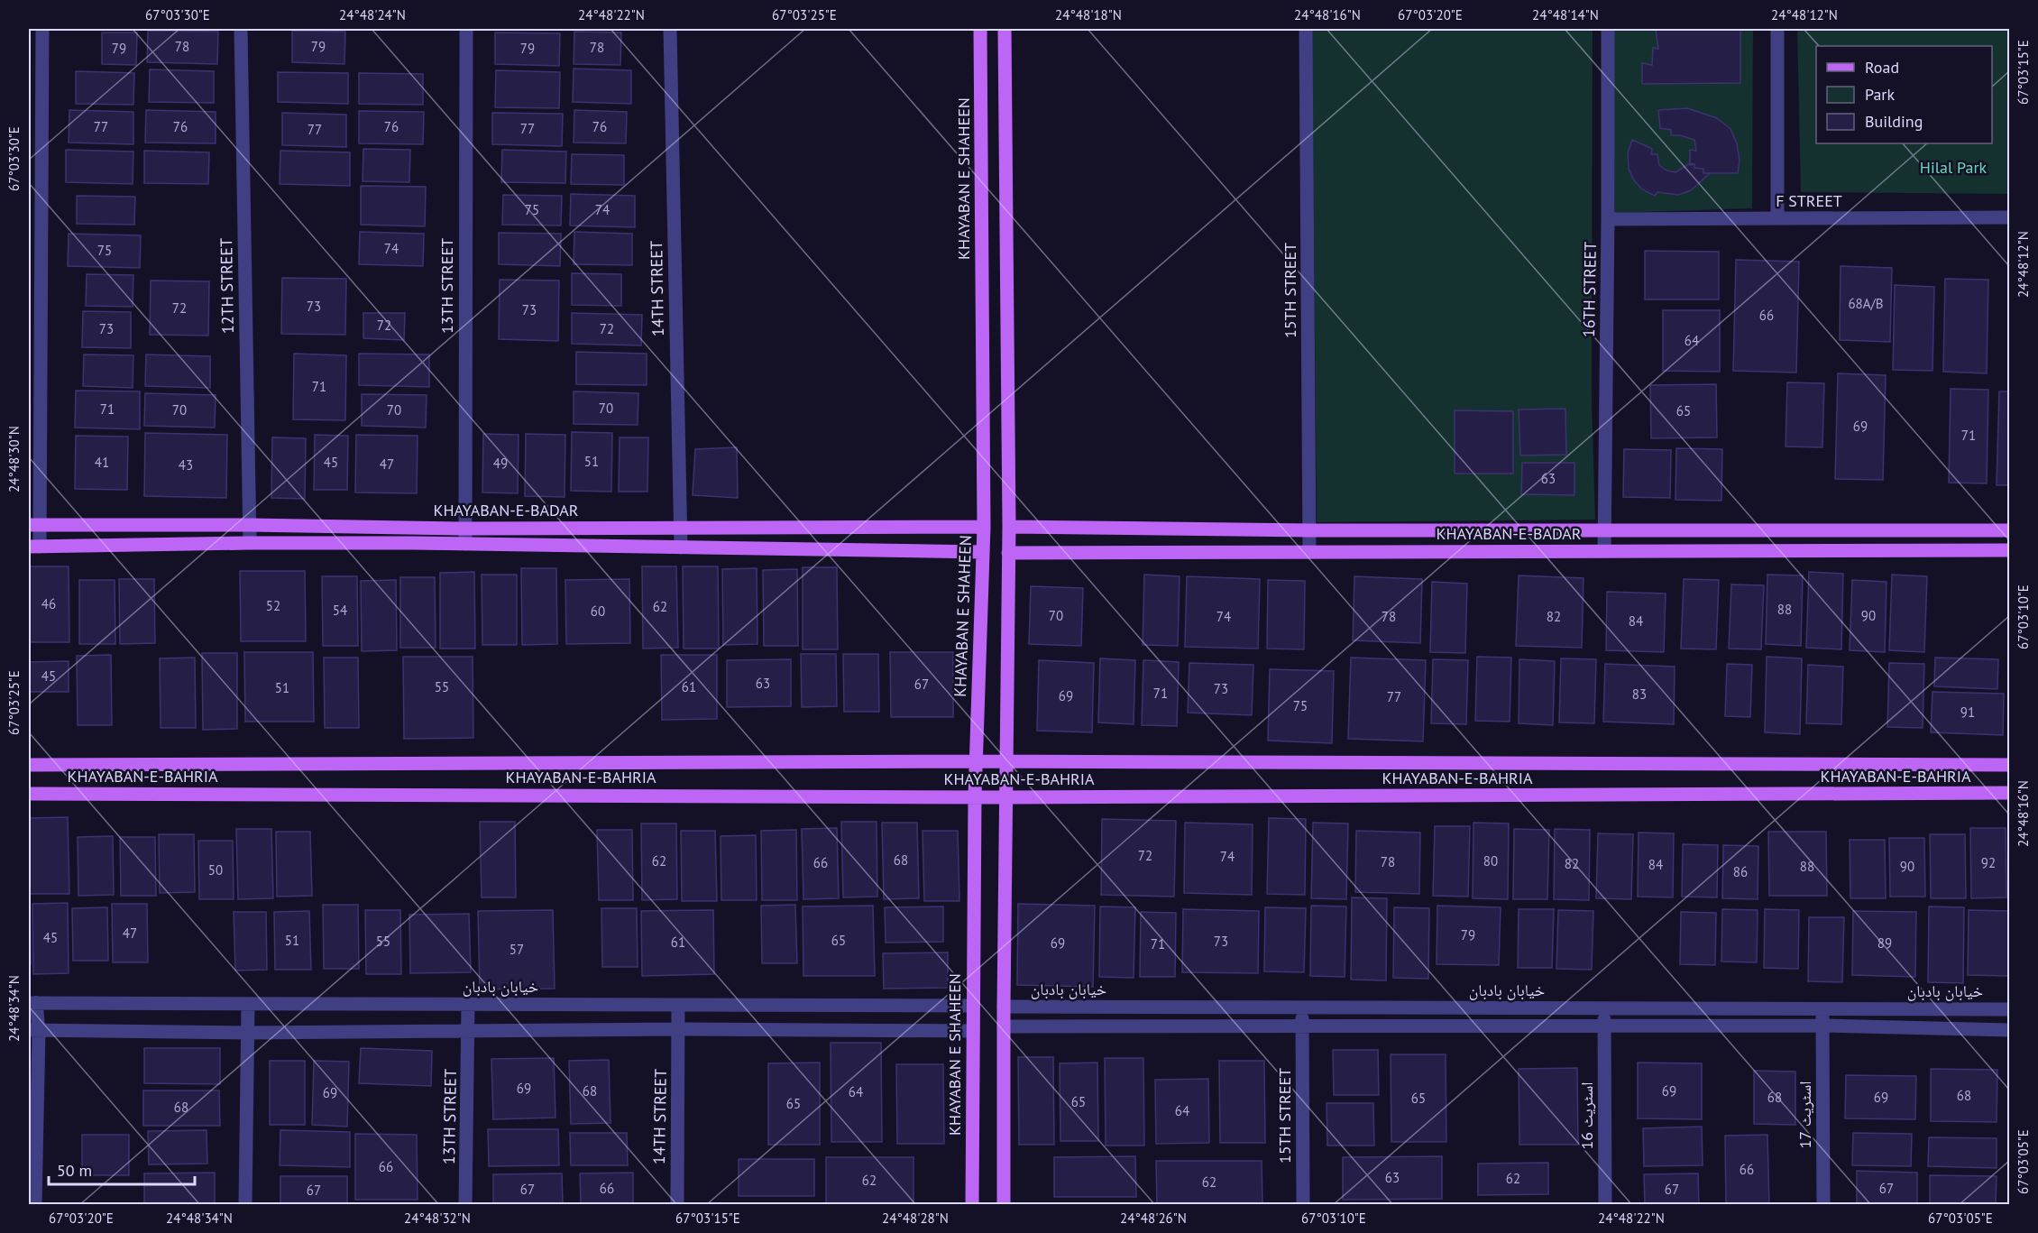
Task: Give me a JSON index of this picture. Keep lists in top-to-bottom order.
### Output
{
  "streets": {
    "main road": ["KHAYABAN E SHAHEEN", "KHAYABAN-E-BADAR", "KHAYABAN-E-BAHRIA"],
    "street": [
      "F STREET",
      "12TH STREET",
      "13TH STREET",
      "14TH STREET",
      "16TH STREET",
      "15TH STREET",
      "خیابان بادبان",
      "اسٹریٹ 17",
      "اسٹریٹ 16"
    ]
  },
  "crossings": [
    ["KHAYABAN E SHAHEEN", "KHAYABAN-E-BADAR"],
    ["KHAYABAN E SHAHEEN", "KHAYABAN-E-BAHRIA"],
    ["KHAYABAN E SHAHEEN", "خیابان بادبان"],
    ["F STREET", "16TH STREET"],
    ["12TH STREET", "KHAYABAN-E-BADAR"],
    ["13TH STREET", "KHAYABAN-E-BADAR"],
    ["13TH STREET", "خیابان بادبان"],
    ["14TH STREET", "KHAYABAN-E-BADAR"],
    ["14TH STREET", "خیابان بادبان"],
    ["16TH STREET", "KHAYABAN-E-BADAR"],
    ["15TH STREET", "KHAYABAN-E-BADAR"],
    ["15TH STREET", "خیابان بادبان"],
    ["خیابان بادبان", "اسٹریٹ 17"],
    ["خیابان بادبان", "اسٹریٹ 16"]
  ],
  "parks": ["Hilal Park"],
  "house_numbers": [
    "78",
    "79",
    "78",
    "79",
    "79",
    "77",
    "76",
    "76",
    "76",
    "77",
    "77",
    "75",
    "74",
    "74",
    "75",
    "68A/B",
    "73",
    "72",
    "73",
    "66",
    "72",
    "73",
    "72",
    "64",
    "71",
    "70",
    "71",
    "70",
    "70",
    "65",
    "69",
    "71",
    "51",
    "41",
    "45",
    "49",
    "47",
    "43",
    "63",
    "46",
    "52",
    "62",
    "88",
    "54",
    "60",
    "70",
    "90",
    "74",
    "78",
    "82",
    "84",
    "45",
    "63",
    "67",
    "55",
    "61",
    "51",
    "73",
    "71",
    "83",
    "69",
    "77",
    "75",
    "91",
    "72",
    "74",
    "68",
    "62",
    "80",
    "78",
    "66",
    "92",
    "82",
    "84",
    "88",
    "90",
    "50",
    "86",
    "47",
    "79",
    "45",
    "51",
    "65",
    "55",
    "73",
    "61",
    "69",
    "89",
    "71",
    "57",
    "69",
    "68",
    "69",
    "64",
    "69",
    "68",
    "68",
    "69",
    "65",
    "65",
    "65",
    "68",
    "64",
    "66",
    "66",
    "63",
    "62",
    "62",
    "62",
    "66",
    "67",
    "67",
    "67",
    "67"
  ],
  "legend": ["Road", "Park", "Building"],
  "scale_bar": "50 m",
  "coordinates": [
    "67°03'30\"E",
    "24°48'24\"N",
    "24°48'22\"N",
    "67°03'25\"E",
    "24°48'18\"N",
    "24°48'16\"N",
    "67°03'20\"E",
    "24°48'14\"N",
    "24°48'12\"N",
    "67°03'15\"E",
    "24°48'30\"N",
    "67°03'10\"E",
    "24°48'34\"N",
    "67°03'05\"E",
    "24°48'32\"N",
    "24°48'28\"N",
    "24°48'26\"N"
  ]
}
